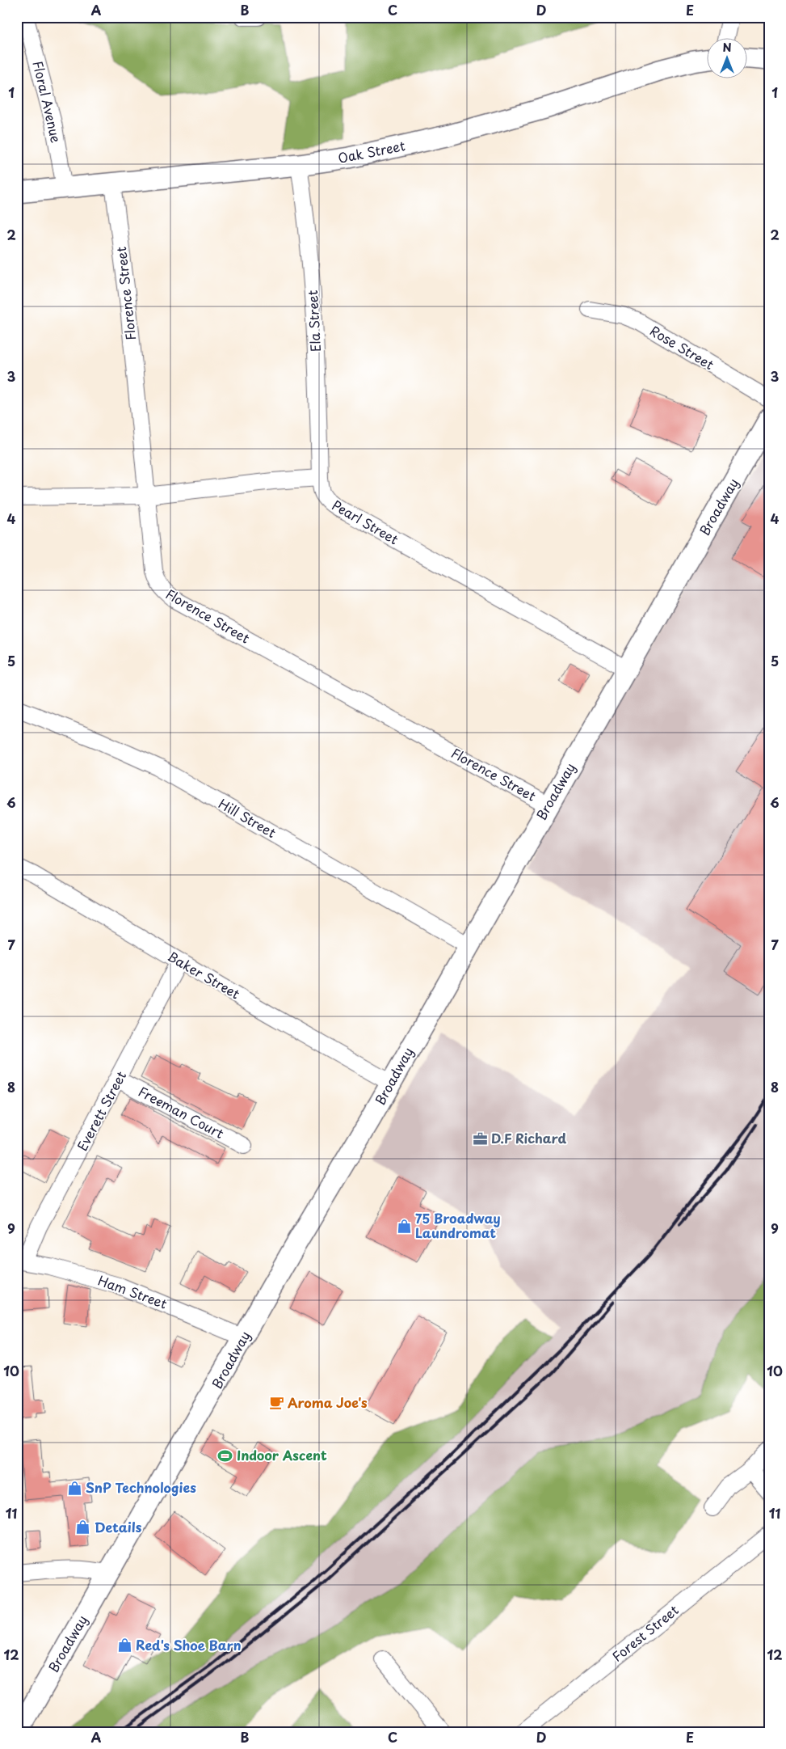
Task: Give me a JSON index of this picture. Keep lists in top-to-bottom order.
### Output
{
  "streets": {
    "street": [
      "Floral Avenue",
      "Oak Street",
      "Florence Street",
      "Ela Street",
      "Rose Street",
      "Broadway",
      "Pearl Street",
      "Hill Street",
      "Baker Street",
      "Everett Street",
      "Freeman Court",
      "Ham Street",
      "Forest Street"
    ]
  },
  "crossings": [
    ["Floral Avenue", "Oak Street"],
    ["Oak Street", "Florence Street"],
    ["Oak Street", "Ela Street"],
    ["Florence Street", "Broadway"],
    ["Ela Street", "Pearl Street"],
    ["Broadway", "Pearl Street"],
    ["Broadway", "Hill Street"],
    ["Broadway", "Baker Street"],
    ["Broadway", "Ham Street"],
    ["Baker Street", "Everett Street"],
    ["Everett Street", "Freeman Court"],
    ["Everett Street", "Ham Street"]
  ],
  "places": {
    "office": ["D.F Richard"],
    "shop": [
      "75 Broadway Laundromat",
      "SnP Technologies",
      "Details",
      "Red's Shoe Barn"
    ],
    "cafe": ["Aroma Joe's"],
    "sports": ["Indoor Ascent"]
  },
  "north": "top",
  "grid": {
    "columns": [
      "A",
      "B",
      "C",
      "D",
      "E"
    ],
    "rows": [
      "1",
      "2",
      "3",
      "4",
      "5",
      "6",
      "7",
      "8",
      "9",
      "10",
      "11",
      "12"
    ]
  }
}
